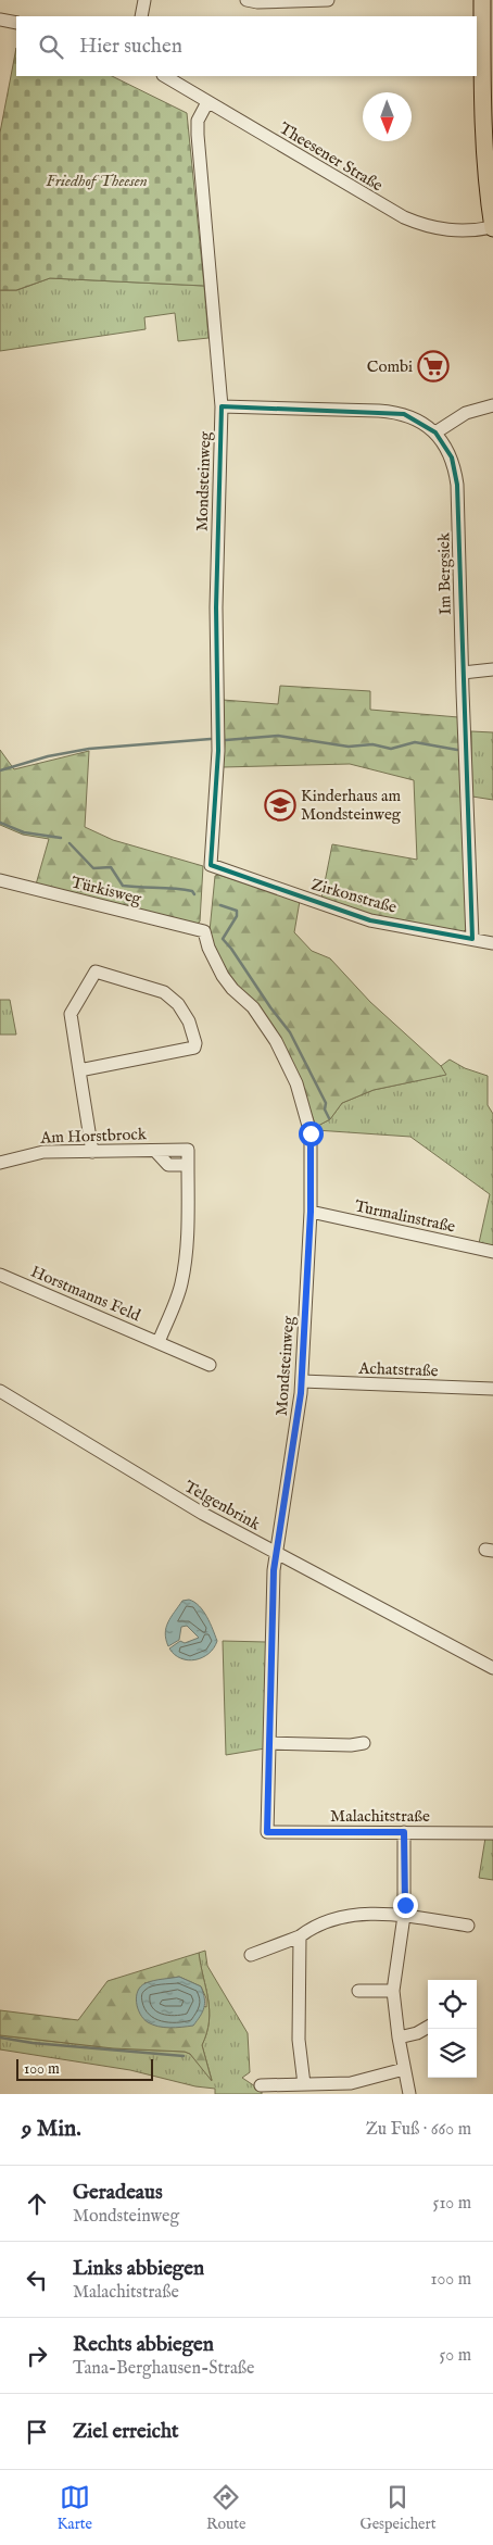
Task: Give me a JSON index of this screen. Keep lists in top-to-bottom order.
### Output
{
  "streets": {
    "street": [
      "Theesener Straße",
      "Mondsteinweg",
      "Im Bergsiek",
      "Türkisweg",
      "Zirkonstraße",
      "Am Horstbrock",
      "Turmalinstraße",
      "Horstmanns Feld",
      "Achatstraße",
      "Telgenbrink",
      "Malachitstraße"
    ]
  },
  "crossings": [
    ["Theesener Straße", "Mondsteinweg"],
    ["Mondsteinweg", "Im Bergsiek"],
    ["Mondsteinweg", "Türkisweg"],
    ["Mondsteinweg", "Zirkonstraße"],
    ["Mondsteinweg", "Turmalinstraße"],
    ["Mondsteinweg", "Achatstraße"],
    ["Mondsteinweg", "Telgenbrink"],
    ["Mondsteinweg", "Malachitstraße"],
    ["Im Bergsiek", "Zirkonstraße"],
    ["Am Horstbrock", "Horstmanns Feld"]
  ],
  "parks": ["Friedhof Theesen"],
  "places": {
    "supermarket": ["Combi"],
    "school or university": ["Kinderhaus am Mondsteinweg"]
  },
  "scale_bar": "100 m",
  "north": "bottom",
  "page": {
    "search": "Hier suchen",
    "scale": "100 m",
    "heading": ["9 Min.", "Zu Fuß · 660 m"],
    "list": [
      ["Geradeaus", "Mondsteinweg", "510 m"],
      ["Links abbiegen", "Malachitstraße", "100 m"],
      ["Rechts abbiegen", "Tana-Berghausen-Straße", "50 m"],
      "Ziel erreicht"
    ],
    "nav": ["Karte", "Route", "Gespeichert"]
  }
}
